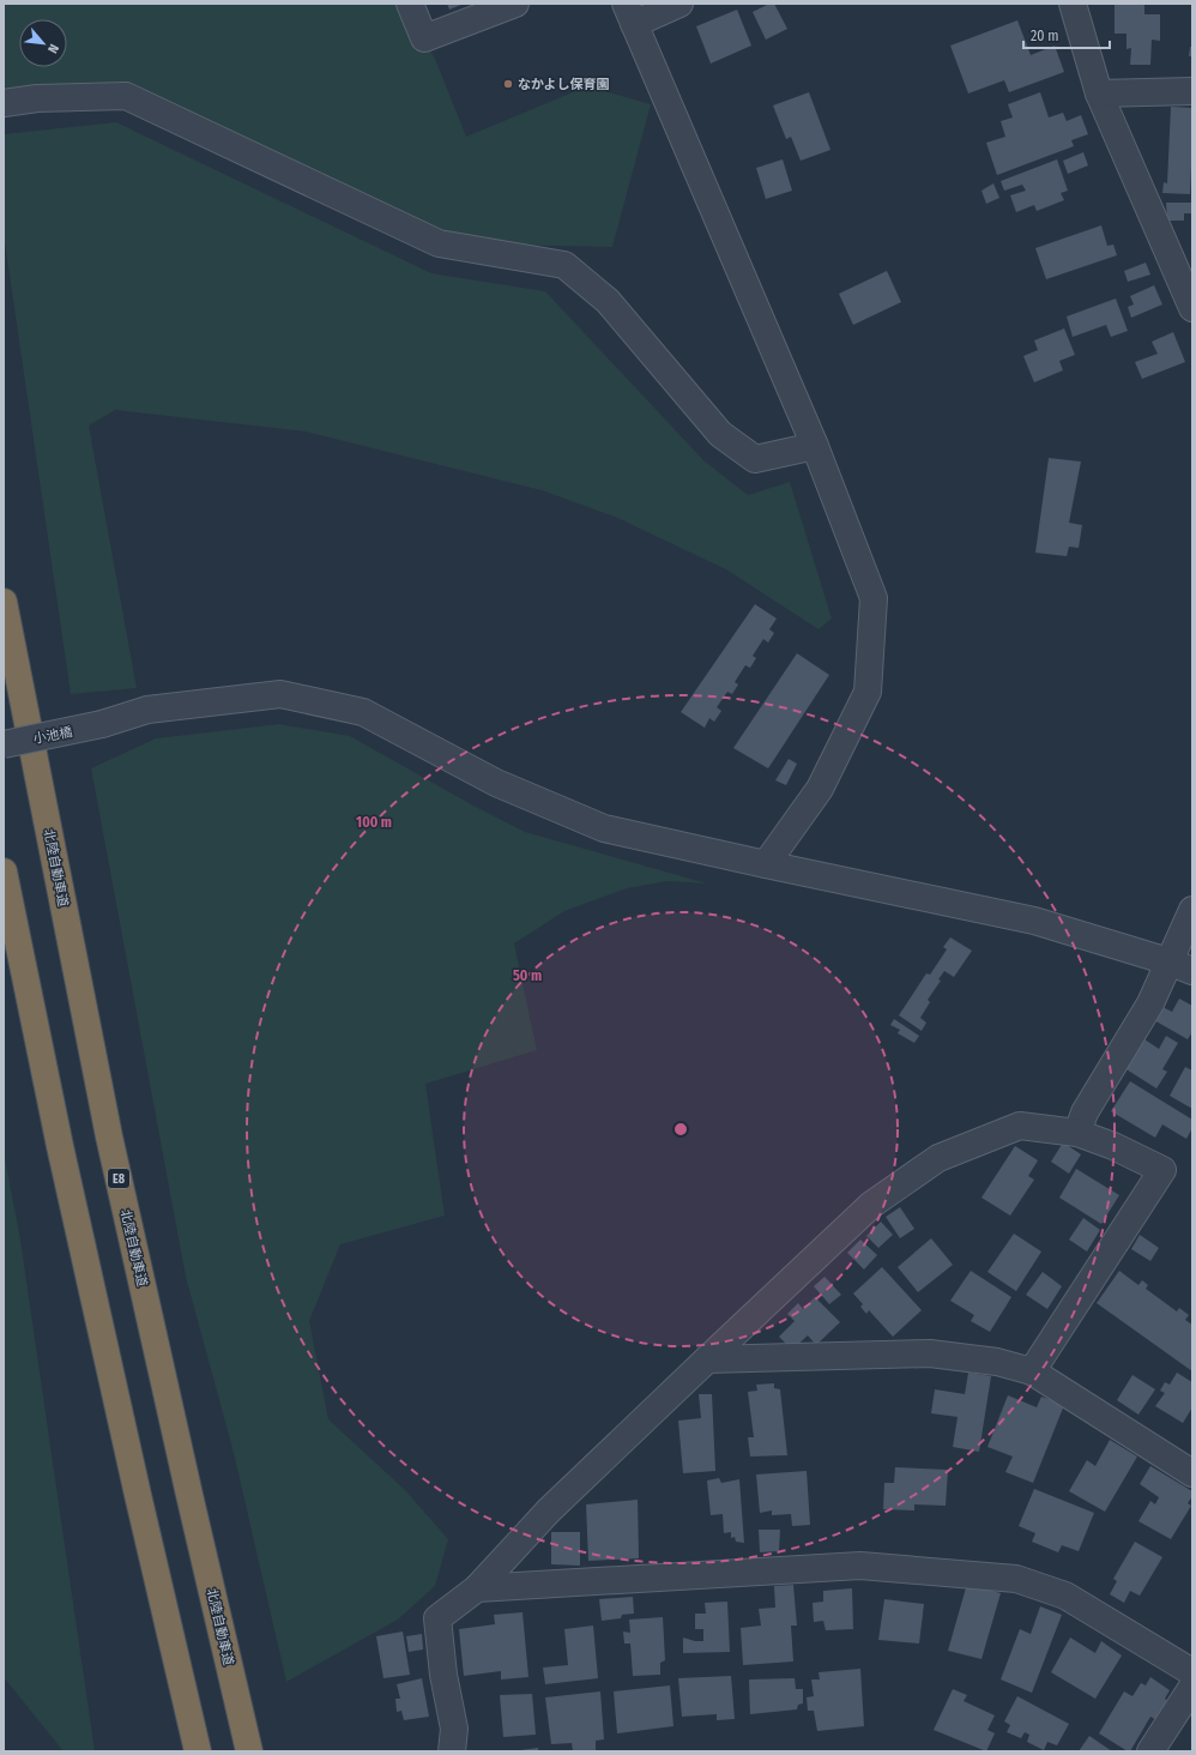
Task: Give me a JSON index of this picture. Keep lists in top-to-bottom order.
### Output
{
  "streets": {
    "highway": ["北陸自動車道", "E8"],
    "street": ["小池橋"]
  },
  "places": ["なかよし保育園"],
  "scale_bar": "20 m",
  "north": "bottom right",
  "rings": ["100 m", "50 m"]
}
